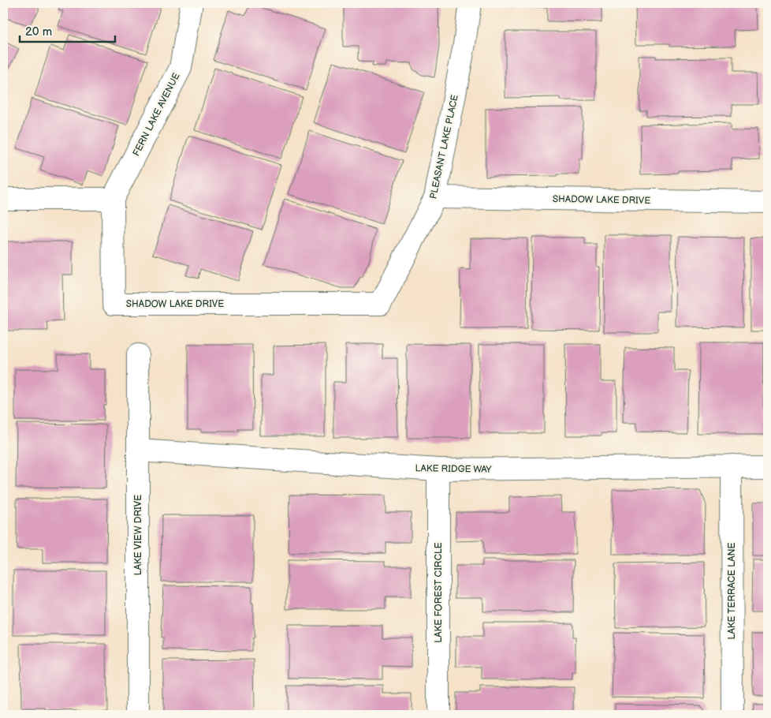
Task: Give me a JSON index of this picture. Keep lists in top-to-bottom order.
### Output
{
  "streets": {
    "street": [
      "FERN LAKE AVENUE",
      "PLEASANT LAKE PLACE",
      "SHADOW LAKE DRIVE",
      "LAKE RIDGE WAY",
      "LAKE VIEW DRIVE",
      "LAKE TERRACE LANE",
      "LAKE FOREST CIRCLE"
    ]
  },
  "crossings": [
    ["FERN LAKE AVENUE", "SHADOW LAKE DRIVE"],
    ["PLEASANT LAKE PLACE", "SHADOW LAKE DRIVE"],
    ["LAKE RIDGE WAY", "LAKE VIEW DRIVE"],
    ["LAKE RIDGE WAY", "LAKE TERRACE LANE"],
    ["LAKE RIDGE WAY", "LAKE FOREST CIRCLE"]
  ],
  "scale_bar": "20 m"
}
